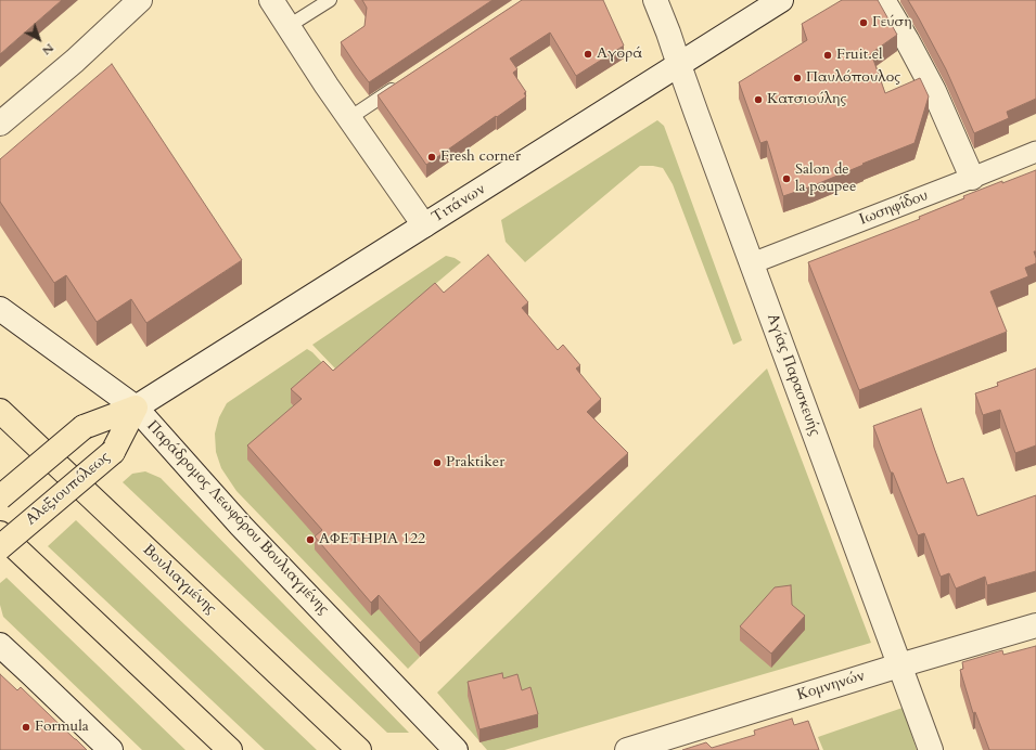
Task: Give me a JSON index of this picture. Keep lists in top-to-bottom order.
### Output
{
  "streets": {
    "main road": ["Αλεξιουπόλεως", "Βουλιαγμένης"],
    "street": [
      "Τιτάνων",
      "Ιωσηφίδου",
      "Αγίας Παρασκευής",
      "Παράδρομος Λεωφόρου Βουλιαγμένης",
      "Κομνηνών"
    ]
  },
  "crossings": [
    ["Τιτάνων", "Αγίας Παρασκευής"],
    ["Τιτάνων", "Αλεξιουπόλεως"],
    ["Τιτάνων", "Παράδρομος Λεωφόρου Βουλιαγμένης"],
    ["Ιωσηφίδου", "Αγίας Παρασκευής"],
    ["Αγίας Παρασκευής", "Κομνηνών"],
    ["Αλεξιουπόλεως", "Παράδρομος Λεωφόρου Βουλιαγμένης"]
  ],
  "places": [
    "Γεύση",
    "Αγορά",
    "Fruit.el",
    "Παυλόπουλος",
    "Κατσιούλης",
    "Fresh corner",
    "Salon de la poupee",
    "Praktiker",
    "ΑΦΕΤΗΡΙΑ 122",
    "Formula"
  ],
  "north": "bottom right"
}
